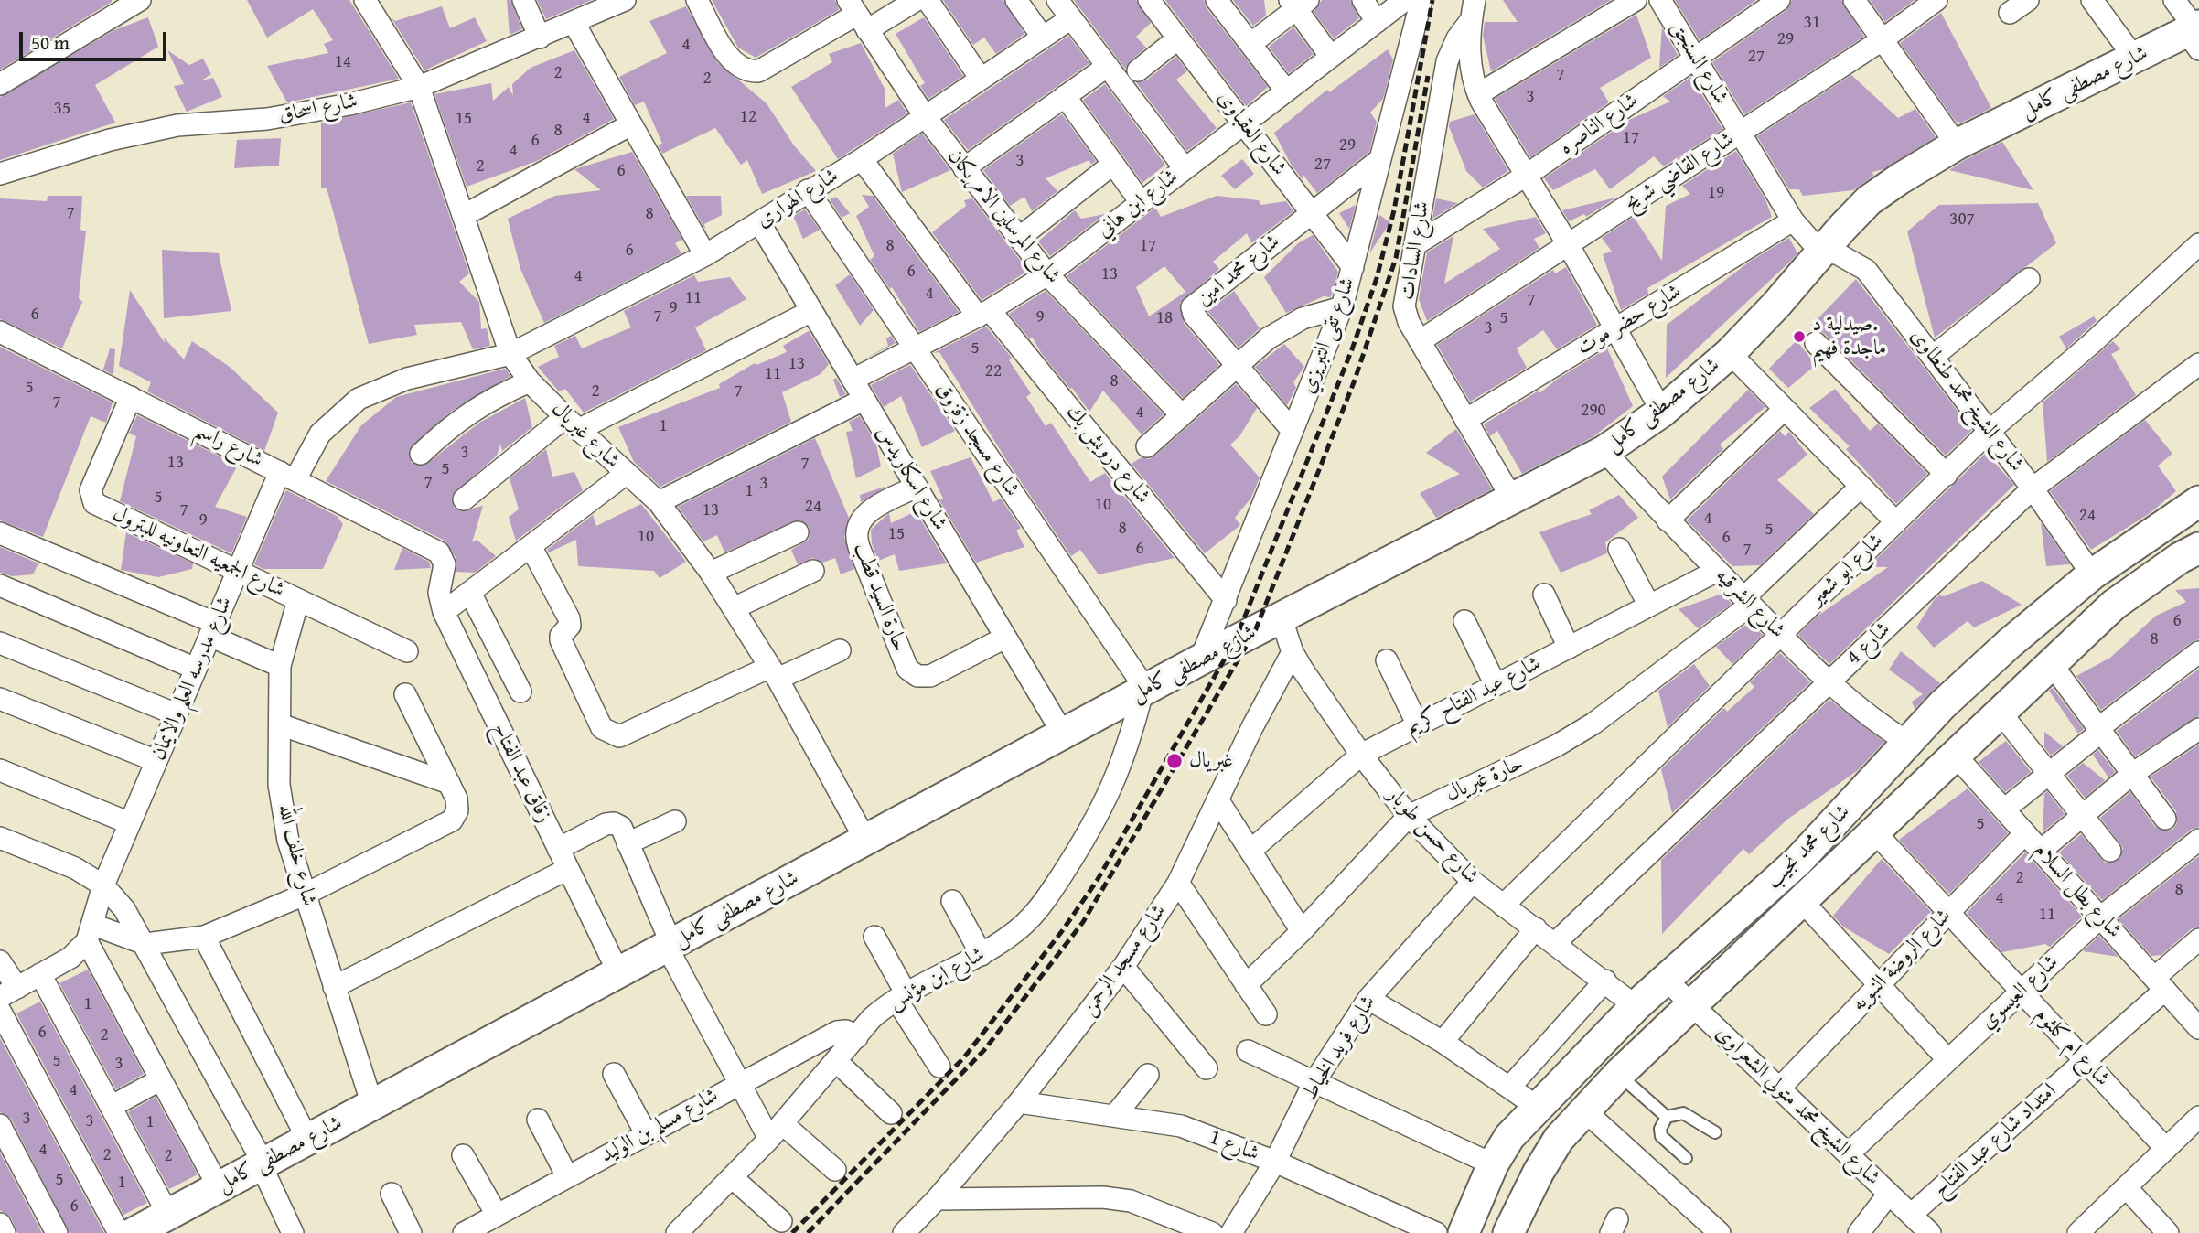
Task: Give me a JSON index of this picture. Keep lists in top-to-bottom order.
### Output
{
  "streets": {
    "main road": ["شارع مصطفى كامل", "شارع محمد نجيب"],
    "street": [
      "شارع السنجق",
      "شارع اسحاق",
      "شارع الناصره",
      "شارع العقباوى",
      "شارع القاضي شريح",
      "شارع الهوارى",
      "شارع ابن هاني",
      "شارع المرسلين الامريكان",
      "شارع السادات",
      "شارع محمد امين",
      "شارع حضر موت",
      "شارع تقى التبريزي",
      "شارع الشيخ محمد طنطاوى",
      "شارع غبريال",
      "شارع مسجد زقزوق",
      "شارع راسم",
      "شارع درويش بك",
      "شارع اسكاريدس",
      "شارع الجمعيه التعاونيه للبترول",
      "شارع ابو شعير",
      "حارة السيد قطب",
      "شارع الشرقيه",
      "شارع 4",
      "شارع مدرسه العلم والايمان",
      "شارع عبد الفتاح كريم",
      "زقاق عبد الفتاح",
      "حارة غبريال",
      "شارع حسن طوبار",
      "شارع خلف الله",
      "شارع بطل السلام",
      "شارع مسجد الرحمن",
      "شارع الروضة النبويه",
      "شارع ابن مؤنس",
      "شارع العيسوي",
      "شارع ام كلثوم",
      "شارع فريد الخياط",
      "شارع الشيخ محمد متولي الشعراوى",
      "شارع مسلم بن الوليد",
      "امتداد شارع عبد الفتاح",
      "شارع 1"
    ]
  },
  "crossings": [
    ["شارع السنجق", "شارع مصطفى كامل"],
    ["شارع السنجق", "شارع الناصره"],
    ["شارع السنجق", "شارع القاضي شريح"],
    ["شارع السنجق", "شارع حضر موت"],
    ["شارع السنجق", "شارع الشيخ محمد طنطاوى"],
    ["شارع مصطفى كامل", "شارع السادات"],
    ["شارع مصطفى كامل", "شارع تقى التبريزي"],
    ["شارع مصطفى كامل", "شارع الشيخ محمد طنطاوى"],
    ["شارع مصطفى كامل", "شارع غبريال"],
    ["شارع مصطفى كامل", "شارع مسجد زقزوق"],
    ["شارع مصطفى كامل", "شارع اسكاريدس"],
    ["شارع مصطفى كامل", "شارع الشرقيه"],
    ["شارع مصطفى كامل", "زقاق عبد الفتاح"],
    ["شارع مصطفى كامل", "شارع حسن طوبار"],
    ["شارع مصطفى كامل", "شارع خلف الله"],
    ["شارع مصطفى كامل", "شارع ابن مؤنس"],
    ["شارع اسحاق", "شارع غبريال"],
    ["شارع الناصره", "شارع السادات"],
    ["شارع العقباوى", "شارع ابن هاني"],
    ["شارع العقباوى", "شارع محمد امين"],
    ["شارع العقباوى", "شارع تقى التبريزي"],
    ["شارع القاضي شريح", "شارع السادات"],
    ["شارع الهوارى", "شارع المرسلين الامريكان"],
    ["شارع الهوارى", "شارع غبريال"],
    ["شارع الهوارى", "شارع مسجد زقزوق"],
    ["شارع الهوارى", "شارع درويش بك"],
    ["شارع الهوارى", "شارع اسكاريدس"],
    ["شارع الهوارى", "شارع مدرسه العلم والايمان"],
    ["شارع ابن هاني", "شارع المرسلين الامريكان"],
    ["شارع ابن هاني", "شارع مسجد زقزوق"],
    ["شارع ابن هاني", "شارع درويش بك"],
    ["شارع ابن هاني", "شارع اسكاريدس"],
    ["شارع السادات", "شارع حضر موت"],
    ["شارع محمد امين", "شارع تقى التبريزي"],
    ["شارع تقى التبريزي", "شارع درويش بك"],
    ["شارع الشيخ محمد طنطاوى", "شارع ابو شعير"],
    ["شارع الشيخ محمد طنطاوى", "شارع 4"],
    ["شارع الشيخ محمد طنطاوى", "شارع محمد نجيب"],
    ["شارع غبريال", "شارع مدرسه العلم والايمان"],
    ["شارع مسجد زقزوق", "شارع ابن مؤنس"],
    ["شارع راسم", "شارع الجمعيه التعاونيه للبترول"],
    ["شارع راسم", "شارع مدرسه العلم والايمان"],
    ["شارع راسم", "زقاق عبد الفتاح"],
    ["شارع اسكاريدس", "حارة السيد قطب"],
    ["شارع الجمعيه التعاونيه للبترول", "شارع مدرسه العلم والايمان"],
    ["شارع الجمعيه التعاونيه للبترول", "شارع خلف الله"],
    ["شارع ابو شعير", "شارع الشرقيه"],
    ["شارع ابو شعير", "شارع حسن طوبار"],
    ["شارع الشرقيه", "شارع 4"],
    ["شارع الشرقيه", "شارع عبد الفتاح كريم"],
    ["شارع الشرقيه", "حارة غبريال"],
    ["شارع الشرقيه", "شارع محمد نجيب"],
    ["شارع 4", "شارع حسن طوبار"],
    ["شارع عبد الفتاح كريم", "شارع حسن طوبار"],
    ["حارة غبريال", "شارع حسن طوبار"],
    ["شارع حسن طوبار", "شارع محمد نجيب"],
    ["شارع حسن طوبار", "شارع مسجد الرحمن"],
    ["شارع حسن طوبار", "شارع فريد الخياط"],
    ["شارع محمد نجيب", "شارع بطل السلام"],
    ["شارع محمد نجيب", "شارع ام كلثوم"],
    ["شارع محمد نجيب", "شارع الشيخ محمد متولي الشعراوى"],
    ["شارع بطل السلام", "شارع الروضة النبويه"],
    ["شارع بطل السلام", "شارع العيسوي"],
    ["شارع بطل السلام", "امتداد شارع عبد الفتاح"],
    ["شارع مسجد الرحمن", "شارع 1"],
    ["شارع الروضة النبويه", "شارع ام كلثوم"],
    ["شارع الروضة النبويه", "شارع الشيخ محمد متولي الشعراوى"],
    ["شارع ابن مؤنس", "شارع مسلم بن الوليد"],
    ["شارع العيسوي", "شارع ام كلثوم"],
    ["شارع العيسوي", "شارع الشيخ محمد متولي الشعراوى"],
    ["شارع ام كلثوم", "امتداد شارع عبد الفتاح"],
    ["شارع فريد الخياط", "شارع 1"],
    ["شارع الشيخ محمد متولي الشعراوى", "امتداد شارع عبد الفتاح"]
  ],
  "places": ["صيدلية د. ماجدة فهيم", "غبريال"],
  "house_numbers": [
    "31",
    "29",
    "4",
    "27",
    "14",
    "2",
    "7",
    "2",
    "3",
    "35",
    "12",
    "4",
    "15",
    "8",
    "17",
    "6",
    "29",
    "4",
    "3",
    "27",
    "2",
    "6",
    "19",
    "7",
    "8",
    "307",
    "8",
    "17",
    "6",
    "6",
    "13",
    "4",
    "4",
    "11",
    "7",
    "9",
    "6",
    "7",
    "9",
    "18",
    "5",
    "3",
    "5",
    "13",
    "22",
    "11",
    "8",
    "5",
    "2",
    "7",
    "7",
    "290",
    "4",
    "1",
    "3",
    "13",
    "7",
    "5",
    "7",
    "3",
    "1",
    "5",
    "10",
    "24",
    "7",
    "13",
    "24",
    "4",
    "9",
    "8",
    "5",
    "15",
    "10",
    "6",
    "6",
    "7",
    "6",
    "8",
    "5",
    "2",
    "8",
    "4",
    "11",
    "1",
    "6",
    "2",
    "5",
    "3",
    "4",
    "3",
    "3",
    "1",
    "4",
    "2",
    "2",
    "5",
    "1",
    "6"
  ],
  "scale_bar": "50 m"
}
